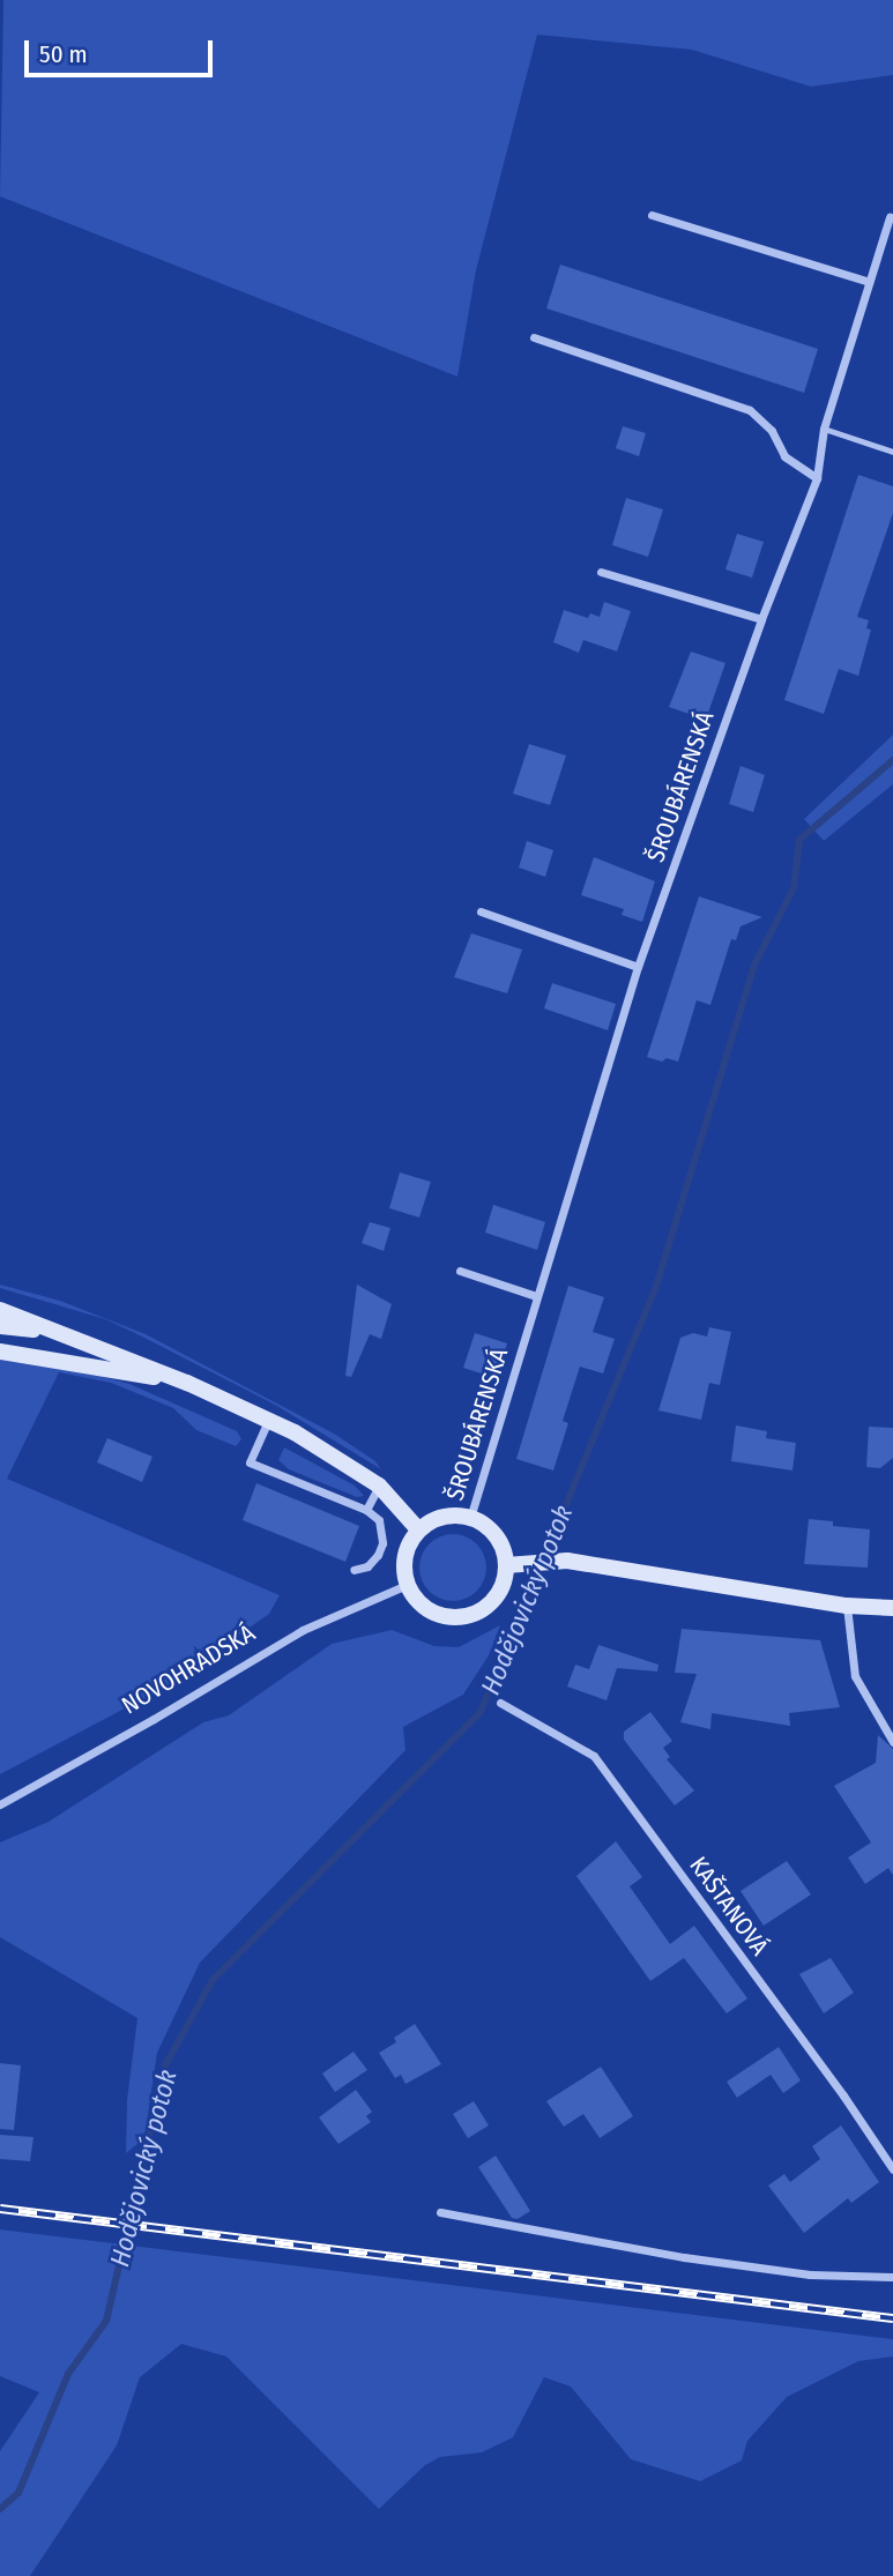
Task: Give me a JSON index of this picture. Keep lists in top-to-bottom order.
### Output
{
  "streets": {
    "street": ["ŠROUBÁRENSKÁ", "NOVOHRADSKÁ", "KAŠTANOVÁ"]
  },
  "crossings": [
    ["ŠROUBÁRENSKÁ", "NOVOHRADSKÁ"]
  ],
  "water": ["Hodějovický potok"],
  "scale_bar": "50 m"
}
